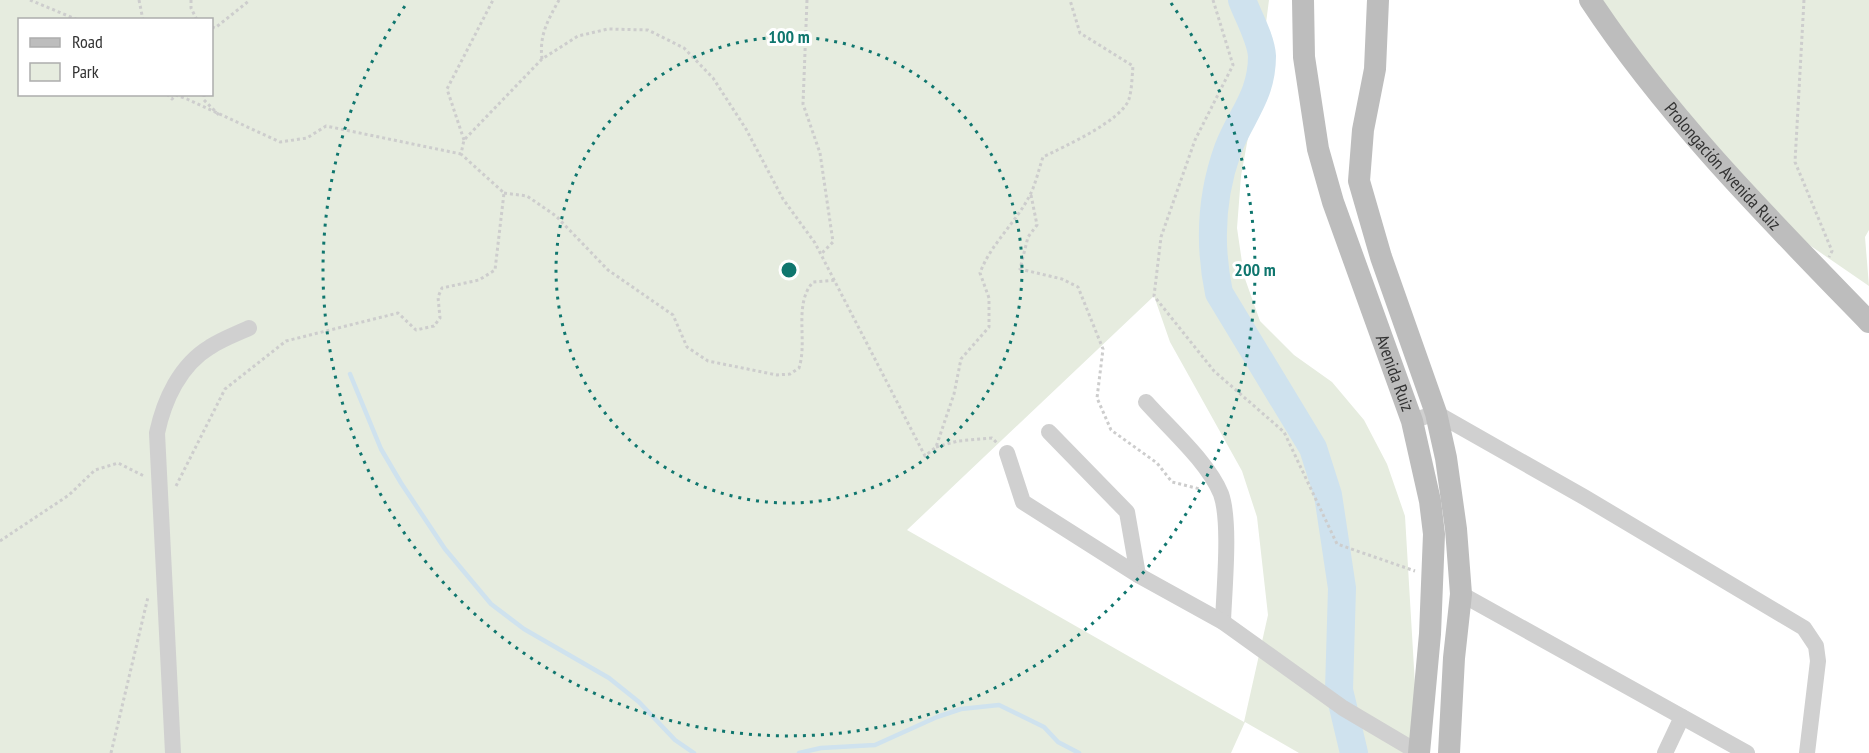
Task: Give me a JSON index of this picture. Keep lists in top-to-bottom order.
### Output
{
  "streets": {
    "street": ["Prolongación Avenida Ruiz", "Avenida Ruiz"]
  },
  "legend": ["Road", "Park"],
  "rings": ["100 m", "200 m"]
}
